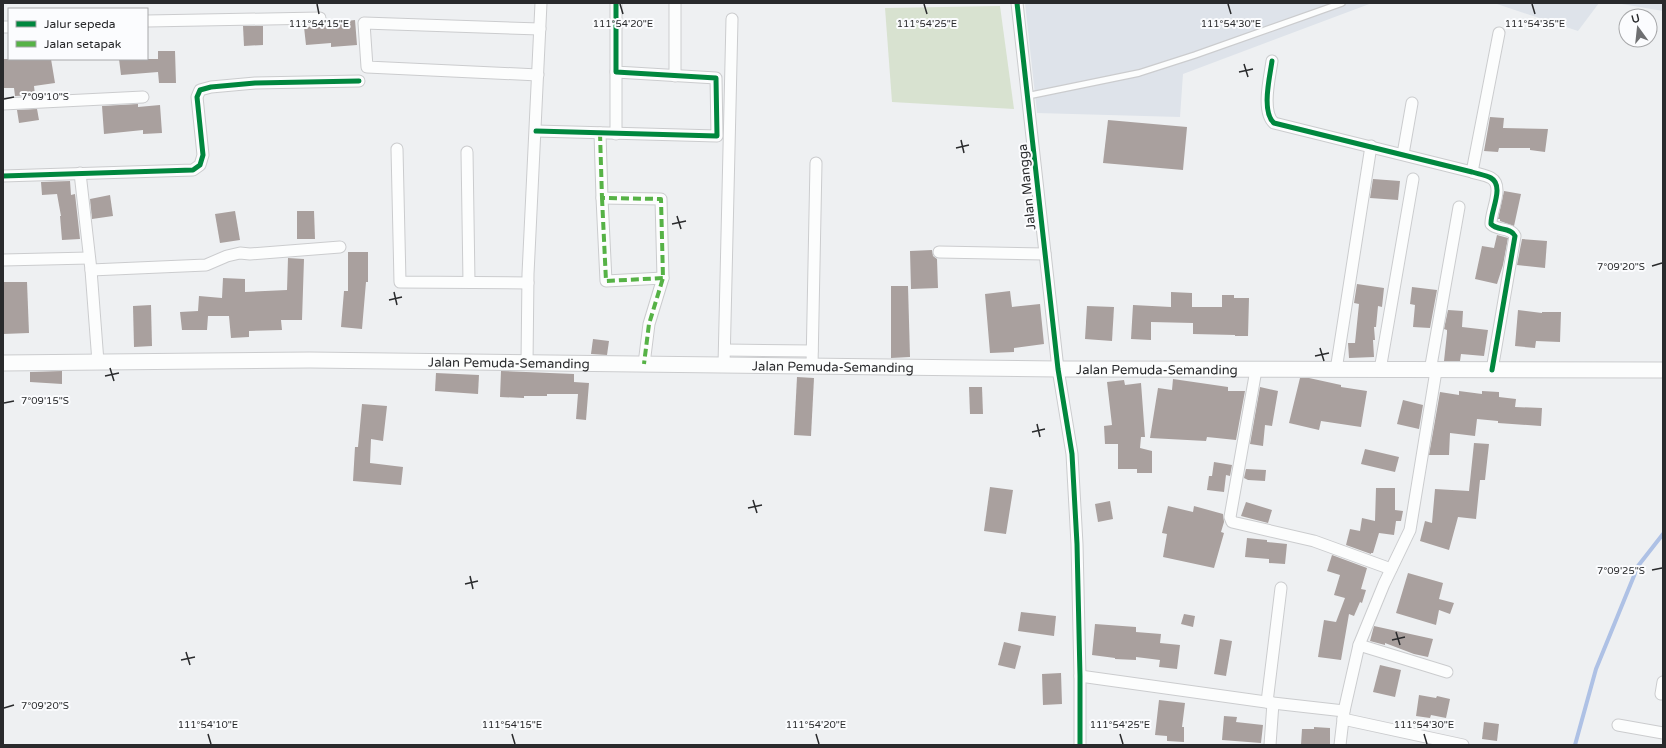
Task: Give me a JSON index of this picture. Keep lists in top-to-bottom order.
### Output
{
  "streets": {
    "main road": ["Jalan Pemuda-Semanding"],
    "street": ["Jalan Mangga"]
  },
  "crossings": [
    ["Jalan Mangga", "Jalan Pemuda-Semanding"]
  ],
  "legend": ["Jalur sepeda", "Jalan setapak"],
  "north": "top",
  "coordinates": [
    "111°54'15\"E",
    "111°54'35\"E",
    "111°54'20\"E",
    "111°54'25\"E",
    "111°54'30\"E",
    "7°09'10\"S",
    "7°09'20\"S",
    "7°09'15\"S",
    "7°09'25\"S",
    "111°54'10\"E"
  ]
}
